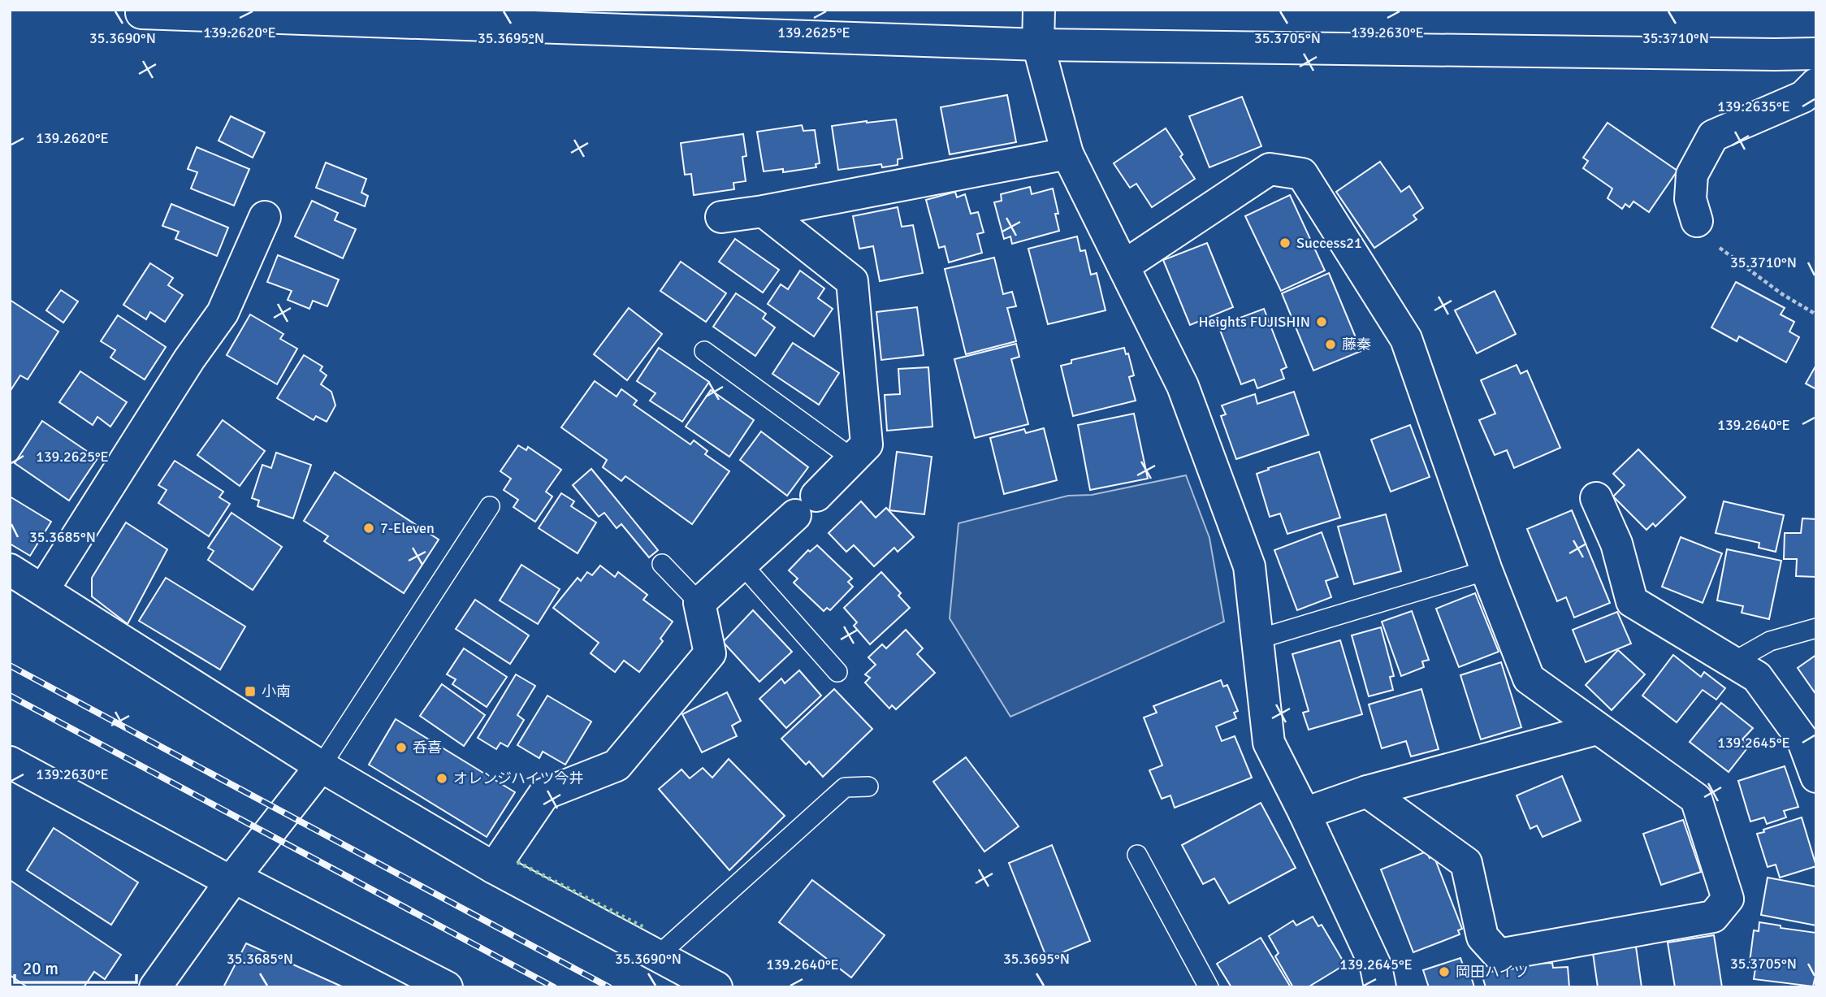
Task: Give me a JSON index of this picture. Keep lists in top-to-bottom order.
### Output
{
  "places": {
    "other": [
      "Success21",
      "Heights FUJISHIN",
      "藤秦",
      "7-Eleven",
      "呑喜",
      "オレンジハイツ今井",
      "岡田ハイツ"
    ],
    "transit": ["小南"]
  },
  "scale_bar": "20 m",
  "coordinates": [
    "139.2620°E",
    "139.2625°E",
    "139.2630°E",
    "35.3690°N",
    "35.3695°N",
    "35.3705°N",
    "35.3710°N",
    "139.2635°E",
    "139.2640°E",
    "35.3685°N",
    "139.2645°E"
  ]
}
